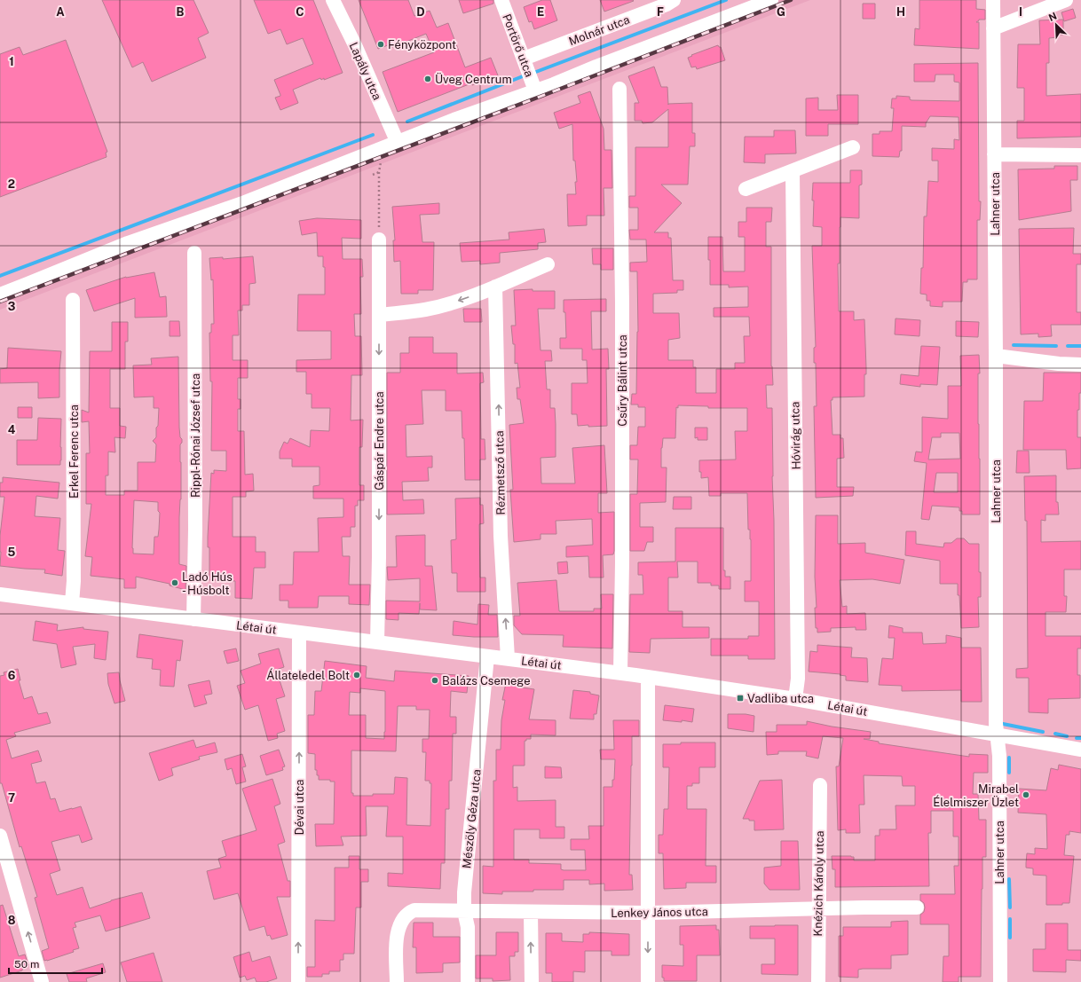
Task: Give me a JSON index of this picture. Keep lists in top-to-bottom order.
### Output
{
  "streets": {
    "street": [
      "Molnár utca",
      "Portörő utca",
      "Lapály utca",
      "Lahner utca",
      "Csűry Bálint utca",
      "Rippl-Rónai József utca",
      "Hóvirág utca",
      "Gáspár Endre utca",
      "Erkel Ferenc utca",
      "Rézmetsző utca",
      "Létai út",
      "Dévai utca",
      "Mészöly Géza utca",
      "Knézich Károly utca",
      "Lenkey János utca"
    ]
  },
  "crossings": [
    ["Molnár utca", "Portörő utca"],
    ["Lahner utca", "Létai út"],
    ["Csűry Bálint utca", "Létai út"],
    ["Rippl-Rónai József utca", "Létai út"],
    ["Hóvirág utca", "Létai út"],
    ["Gáspár Endre utca", "Létai út"],
    ["Erkel Ferenc utca", "Létai út"],
    ["Rézmetsző utca", "Létai út"],
    ["Létai út", "Dévai utca"],
    ["Létai út", "Mészöly Géza utca"],
    ["Mészöly Géza utca", "Lenkey János utca"],
    ["Knézich Károly utca", "Lenkey János utca"]
  ],
  "one_way": ["Gáspár Endre utca", "Rézmetsző utca", "Dévai utca"],
  "places": {
    "other": [
      "Fényközpont",
      "Üveg Centrum",
      "Ladó Hús - Húsbolt",
      "Állateledel Bolt",
      "Balázs Csemege",
      "Mirabel Élelmiszer Üzlet"
    ],
    "transit": ["Vadliba utca"]
  },
  "scale_bar": "50 m",
  "north": "top left",
  "grid": {
    "columns": [
      "A",
      "B",
      "C",
      "D",
      "E",
      "F",
      "G",
      "H",
      "I"
    ],
    "rows": [
      "1",
      "2",
      "3",
      "4",
      "5",
      "6",
      "7",
      "8"
    ]
  }
}
